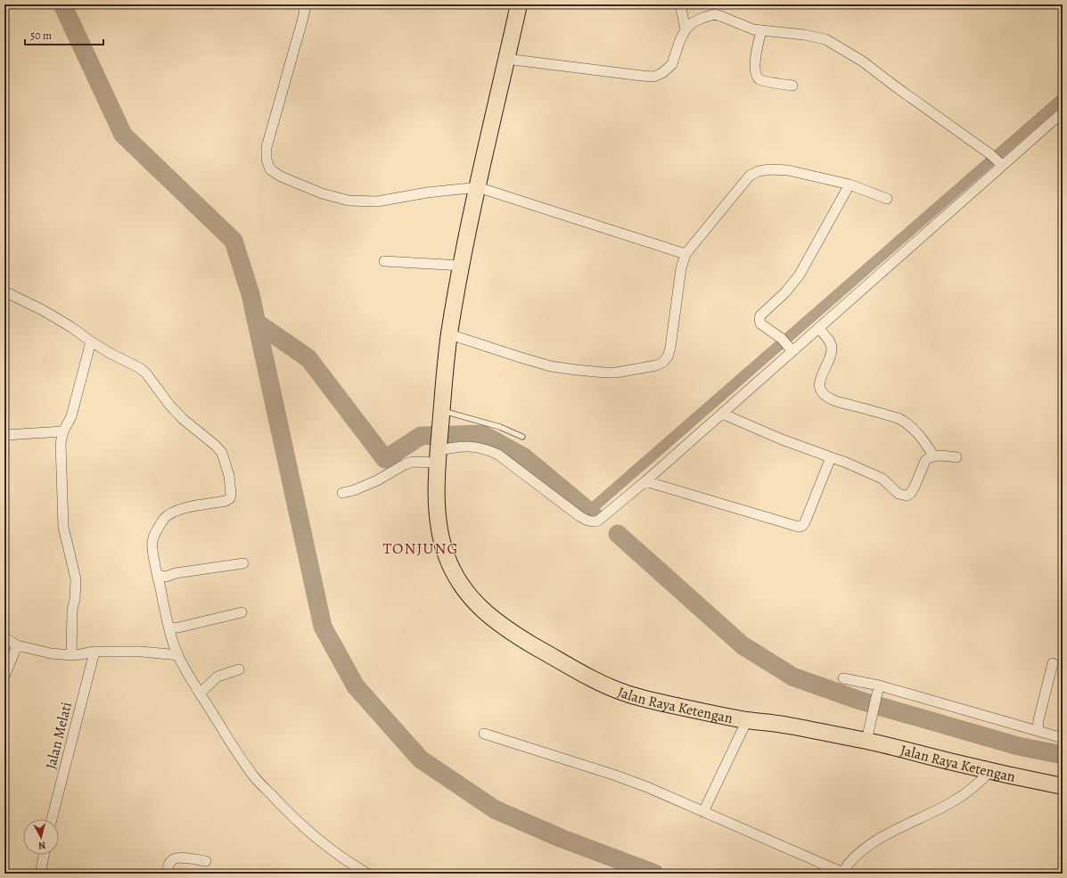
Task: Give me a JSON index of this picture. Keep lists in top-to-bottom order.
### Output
{
  "streets": {
    "highway": ["Jalan Raya Ketengan"],
    "street": ["Jalan Melati"]
  },
  "districts": ["TONJUNG"],
  "scale_bar": "50 m",
  "north": "bottom"
}
